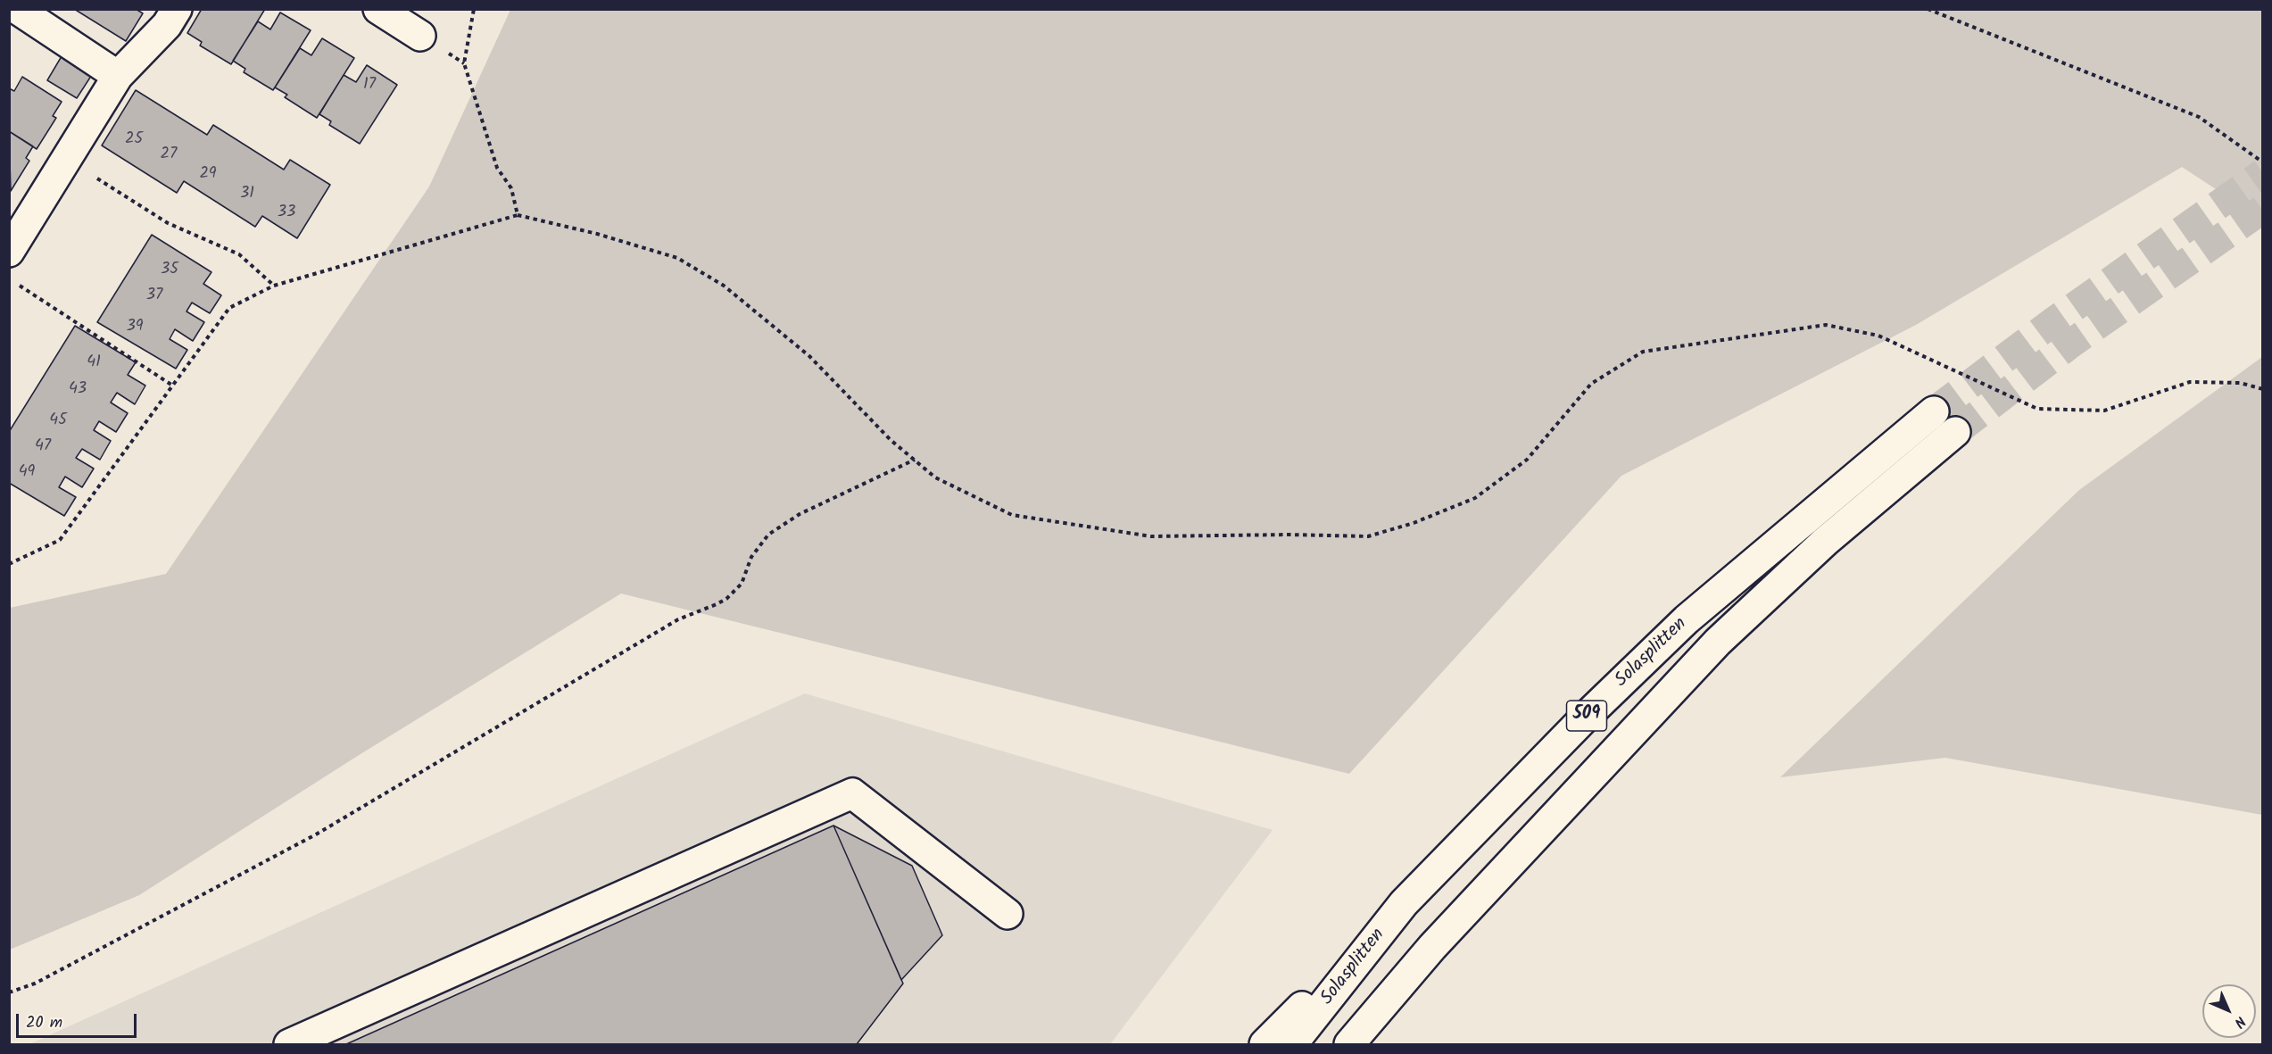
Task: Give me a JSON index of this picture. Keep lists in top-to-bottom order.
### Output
{
  "streets": {
    "main road": ["Solasplitten", "509"]
  },
  "crossings": [
    ["Solasplitten", "509"]
  ],
  "house_numbers": [
    "17",
    "25",
    "27",
    "29",
    "31",
    "33",
    "35",
    "37",
    "39",
    "41",
    "43",
    "45",
    "47",
    "49"
  ],
  "scale_bar": "20 m",
  "north": "bottom right"
}
